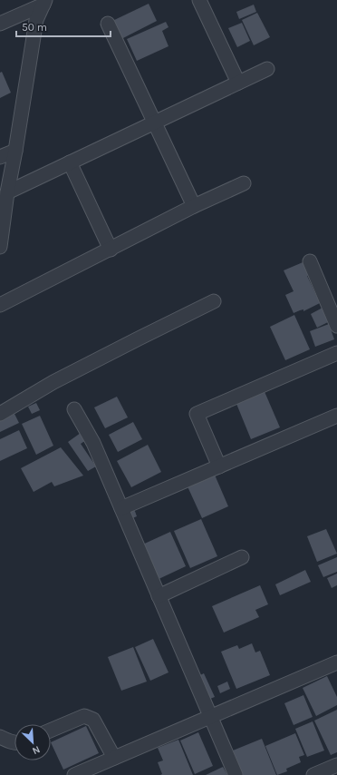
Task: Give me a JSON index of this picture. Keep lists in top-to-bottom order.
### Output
{
  "scale_bar": "50 m",
  "north": "bottom right"
}
